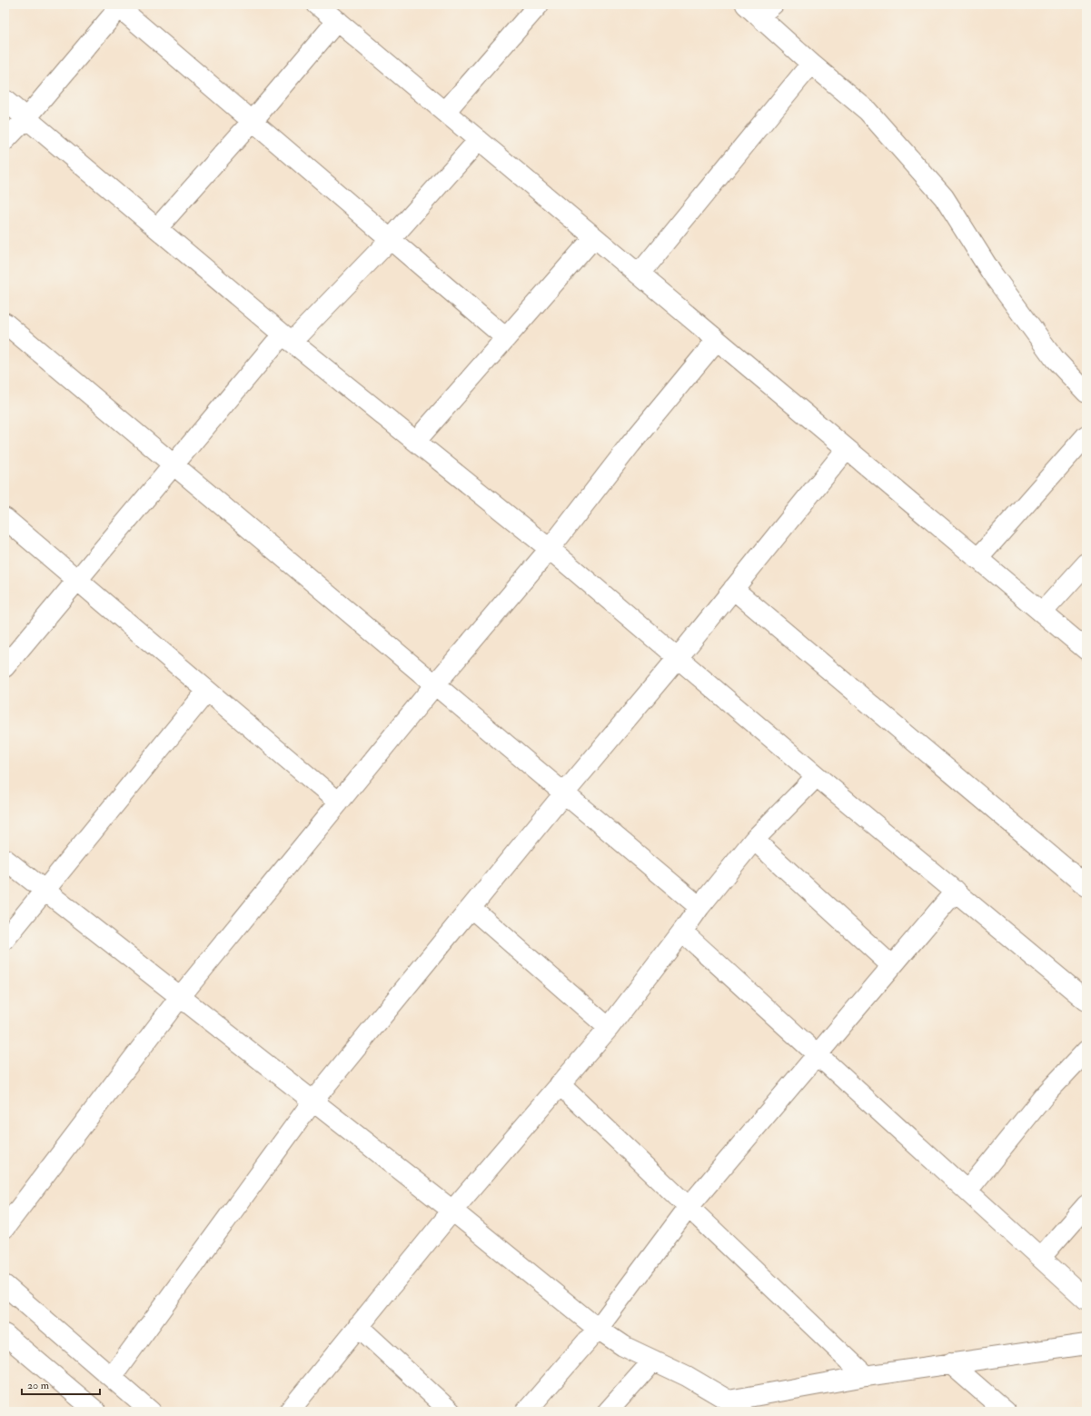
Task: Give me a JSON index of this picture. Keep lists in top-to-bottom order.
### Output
{
  "scale_bar": "20 m"
}
